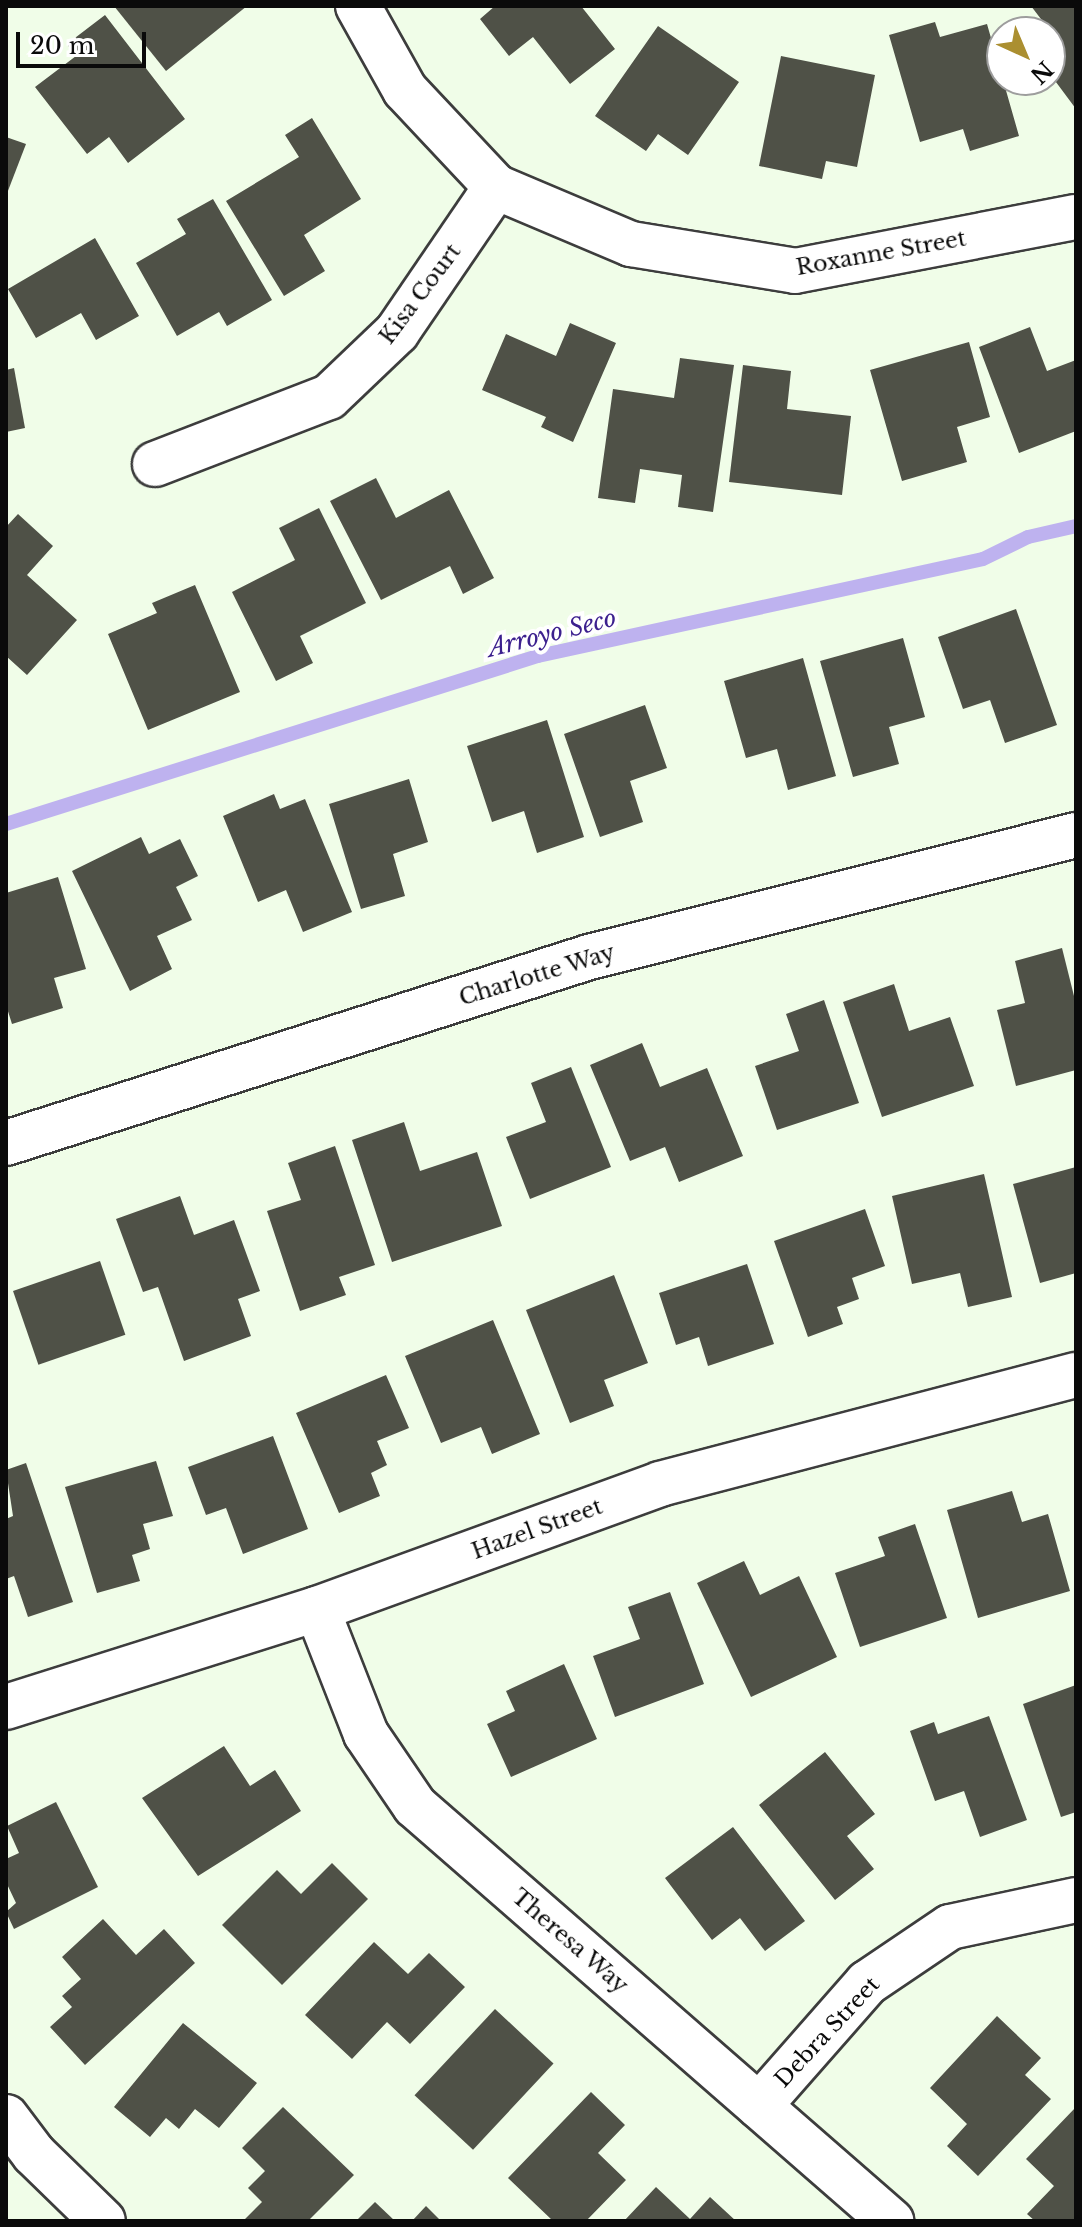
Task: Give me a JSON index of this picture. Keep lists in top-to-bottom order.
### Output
{
  "streets": {
    "street": [
      "Roxanne Street",
      "Kisa Court",
      "Charlotte Way",
      "Hazel Street",
      "Theresa Way",
      "Debra Street"
    ]
  },
  "crossings": [
    ["Roxanne Street", "Kisa Court"],
    ["Hazel Street", "Theresa Way"],
    ["Theresa Way", "Debra Street"]
  ],
  "water": ["Arroyo Seco"],
  "scale_bar": "20 m",
  "north": "bottom right"
}
